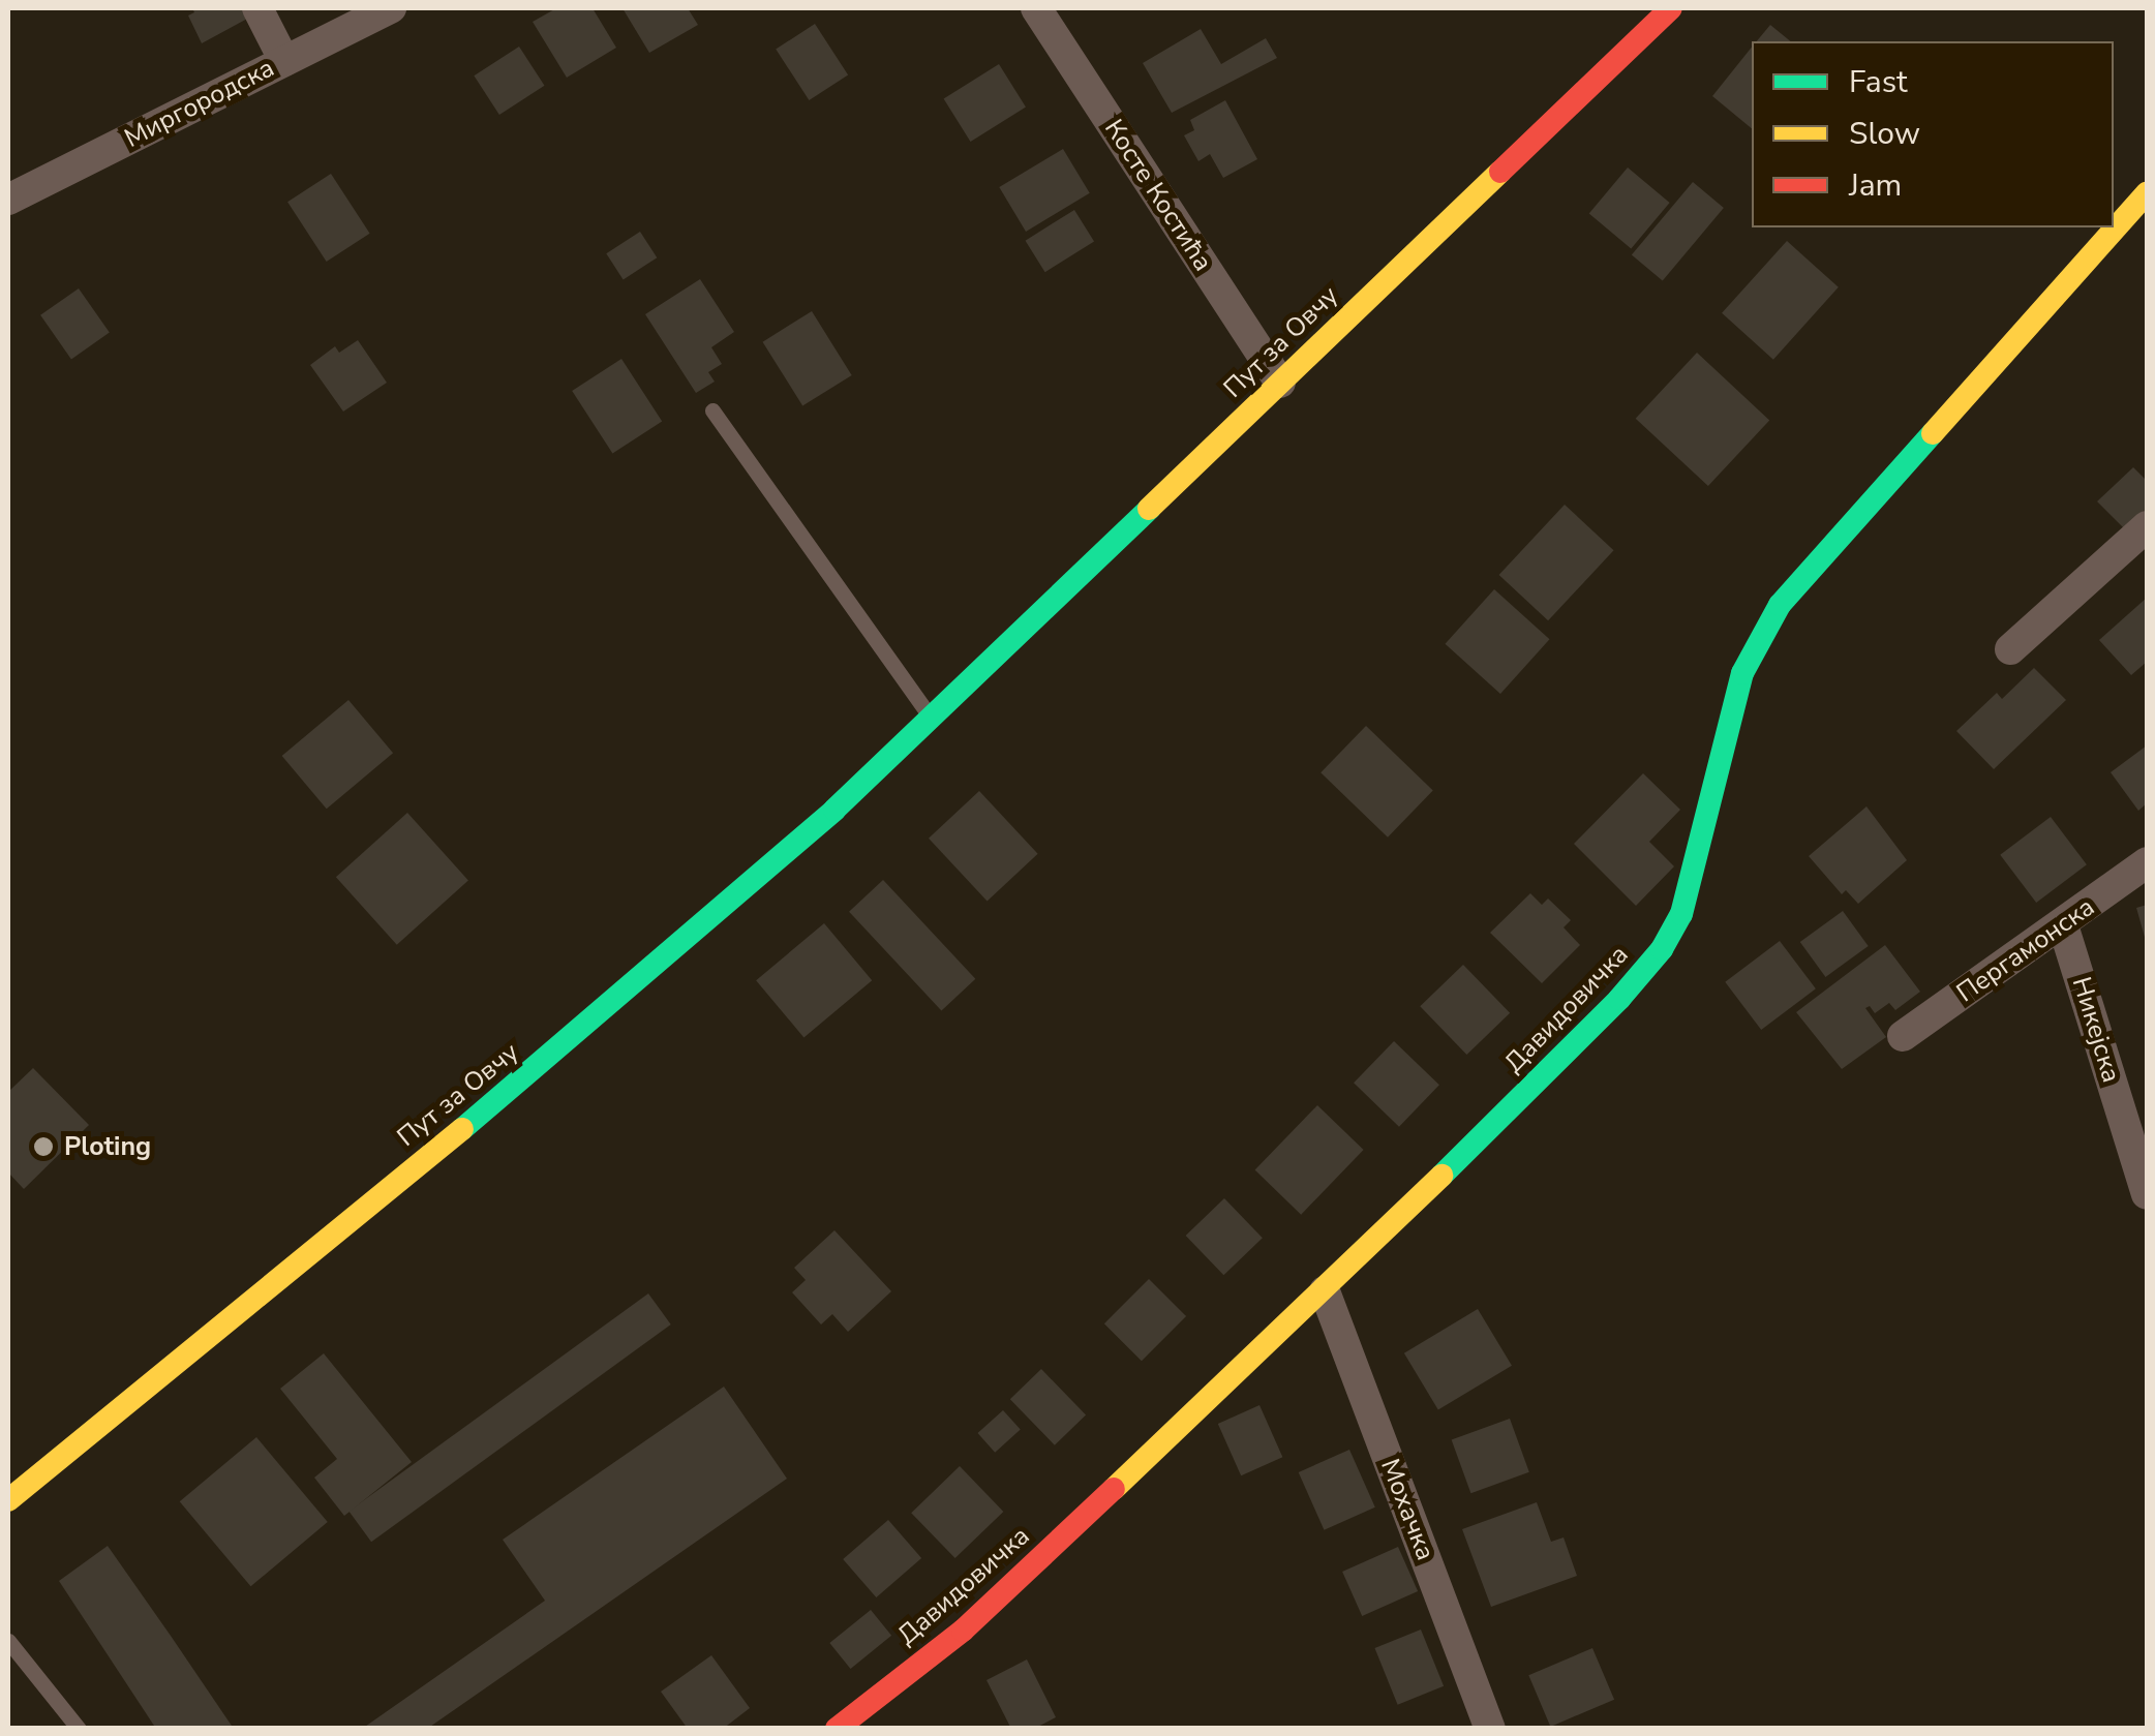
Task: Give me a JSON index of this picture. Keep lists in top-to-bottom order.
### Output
{
  "streets": {
    "street": [
      "Миргородска",
      "Косте Костића",
      "Пут за Овчу",
      "Пергамонска",
      "Давидовичка",
      "Никејска",
      "Мохачка"
    ]
  },
  "crossings": [
    ["Косте Костића", "Пут за Овчу"],
    ["Пергамонска", "Никејска"],
    ["Давидовичка", "Мохачка"]
  ],
  "places": ["Ploting"],
  "legend": ["Fast", "Slow", "Jam"]
}
